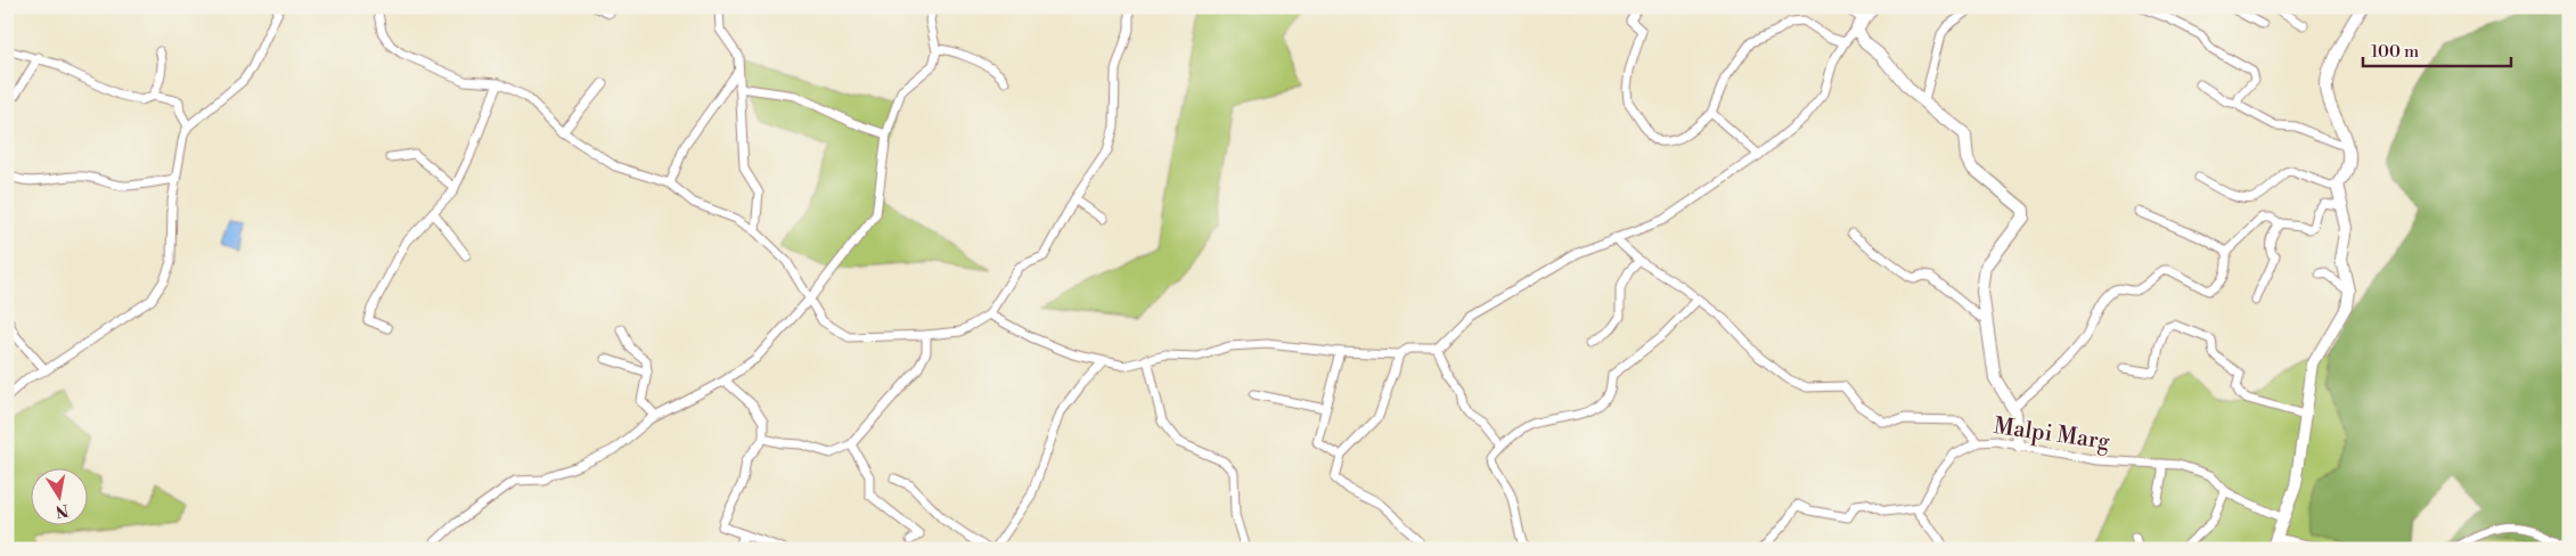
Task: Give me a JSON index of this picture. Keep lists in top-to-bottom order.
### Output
{
  "streets": {
    "street": ["Malpi Marg"]
  },
  "scale_bar": "100 m",
  "north": "bottom"
}
